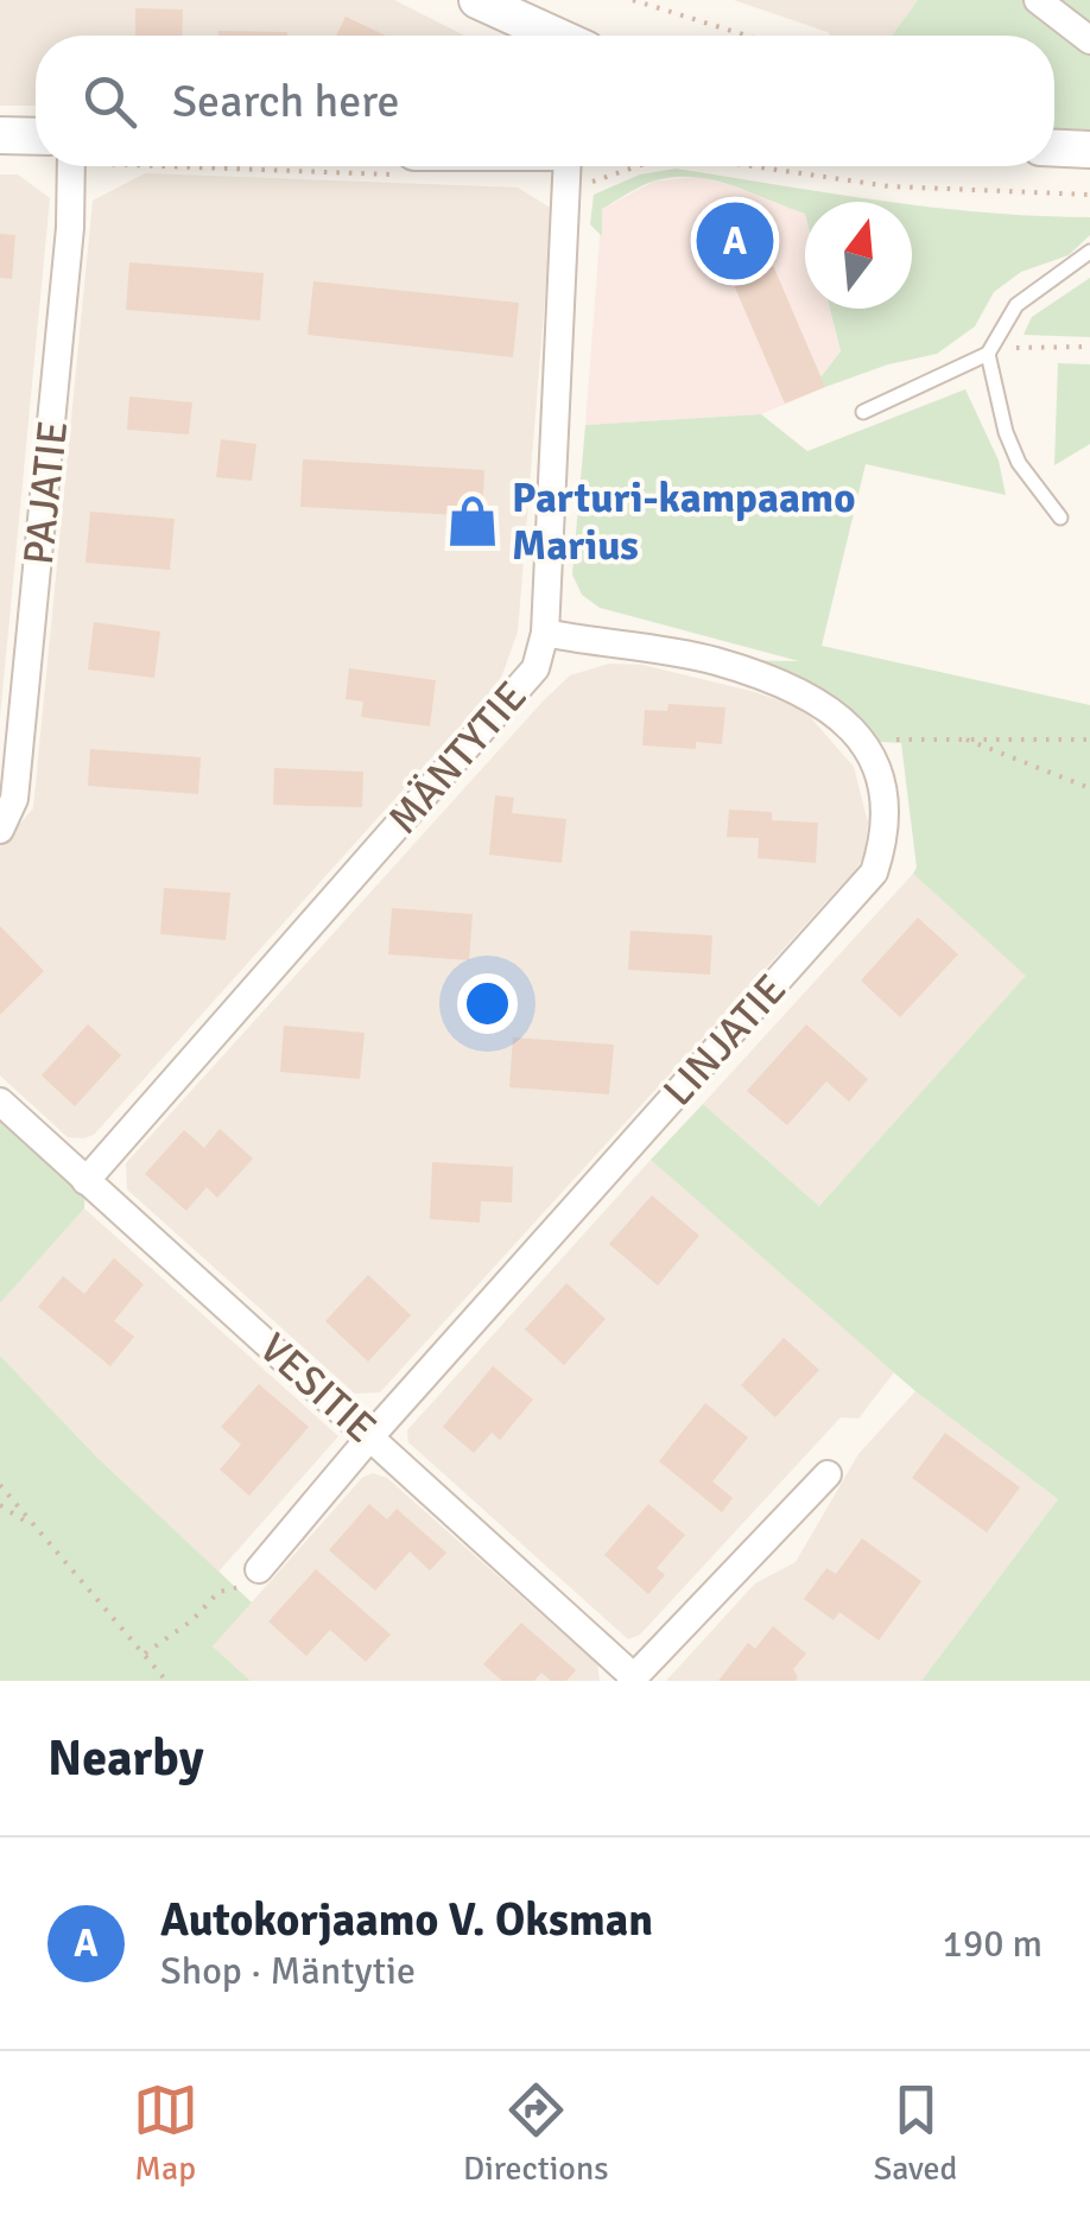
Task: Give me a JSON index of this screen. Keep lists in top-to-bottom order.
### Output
{
  "streets": {
    "street": [
      "PAJATIE",
      "MÄNTYTIE",
      "LINJATIE",
      "VESITIE"
    ]
  },
  "crossings": [
    ["MÄNTYTIE", "LINJATIE"],
    ["MÄNTYTIE", "VESITIE"],
    ["LINJATIE", "VESITIE"]
  ],
  "places": {
    "shop": ["Parturi-kampaamo Marius"]
  },
  "north": "top",
  "page": {
    "search": "Search here",
    "pins": "A",
    "heading": "Nearby",
    "list": [
      {
        "mark": "A",
        "name": "Autokorjaamo V. Oksman",
        "note": "Shop · Mäntytie",
        "value": "190 m"
      }
    ],
    "nav": ["Map", "Directions", "Saved"]
  }
}
